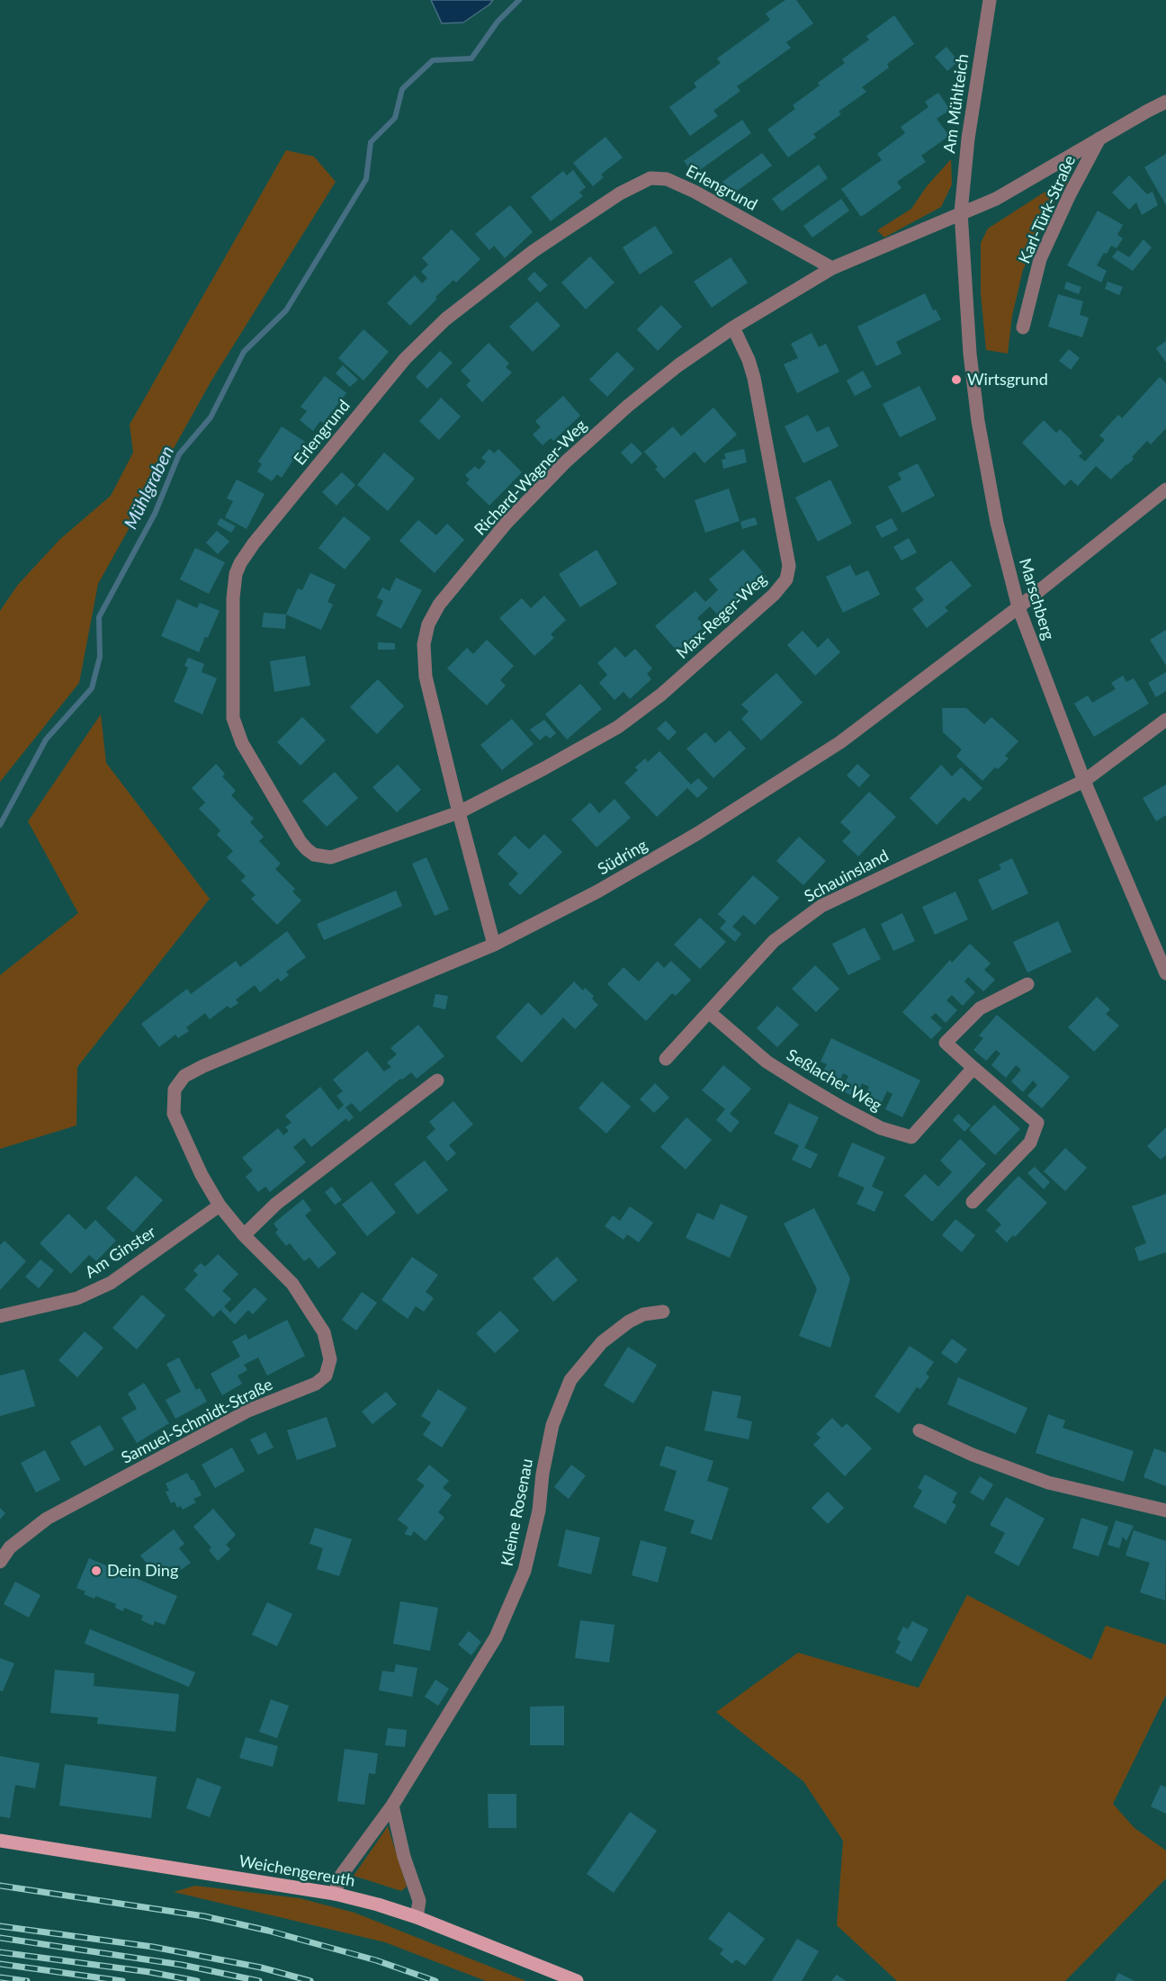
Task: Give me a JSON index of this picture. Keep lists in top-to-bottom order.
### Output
{
  "streets": {
    "main road": ["Weichengereuth"],
    "street": [
      "Am Mühlteich",
      "Erlengrund",
      "Karl-Türk-Straße",
      "Richard-Wagner-Weg",
      "Marschberg",
      "Max-Reger-Weg",
      "Südring",
      "Schauinsland",
      "Seßlacher Weg",
      "Am Ginster",
      "Samuel-Schmidt-Straße",
      "Kleine Rosenau"
    ]
  },
  "crossings": [
    ["Am Mühlteich", "Karl-Türk-Straße"],
    ["Am Mühlteich", "Richard-Wagner-Weg"],
    ["Am Mühlteich", "Marschberg"],
    ["Erlengrund", "Richard-Wagner-Weg"],
    ["Erlengrund", "Max-Reger-Weg"],
    ["Karl-Türk-Straße", "Richard-Wagner-Weg"],
    ["Karl-Türk-Straße", "Marschberg"],
    ["Richard-Wagner-Weg", "Marschberg"],
    ["Richard-Wagner-Weg", "Max-Reger-Weg"],
    ["Richard-Wagner-Weg", "Südring"],
    ["Marschberg", "Südring"],
    ["Marschberg", "Schauinsland"],
    ["Südring", "Samuel-Schmidt-Straße"],
    ["Schauinsland", "Seßlacher Weg"],
    ["Am Ginster", "Samuel-Schmidt-Straße"],
    ["Kleine Rosenau", "Weichengereuth"]
  ],
  "water": ["Mühlgraben"],
  "places": ["Wirtsgrund", "Dein Ding"]
}
